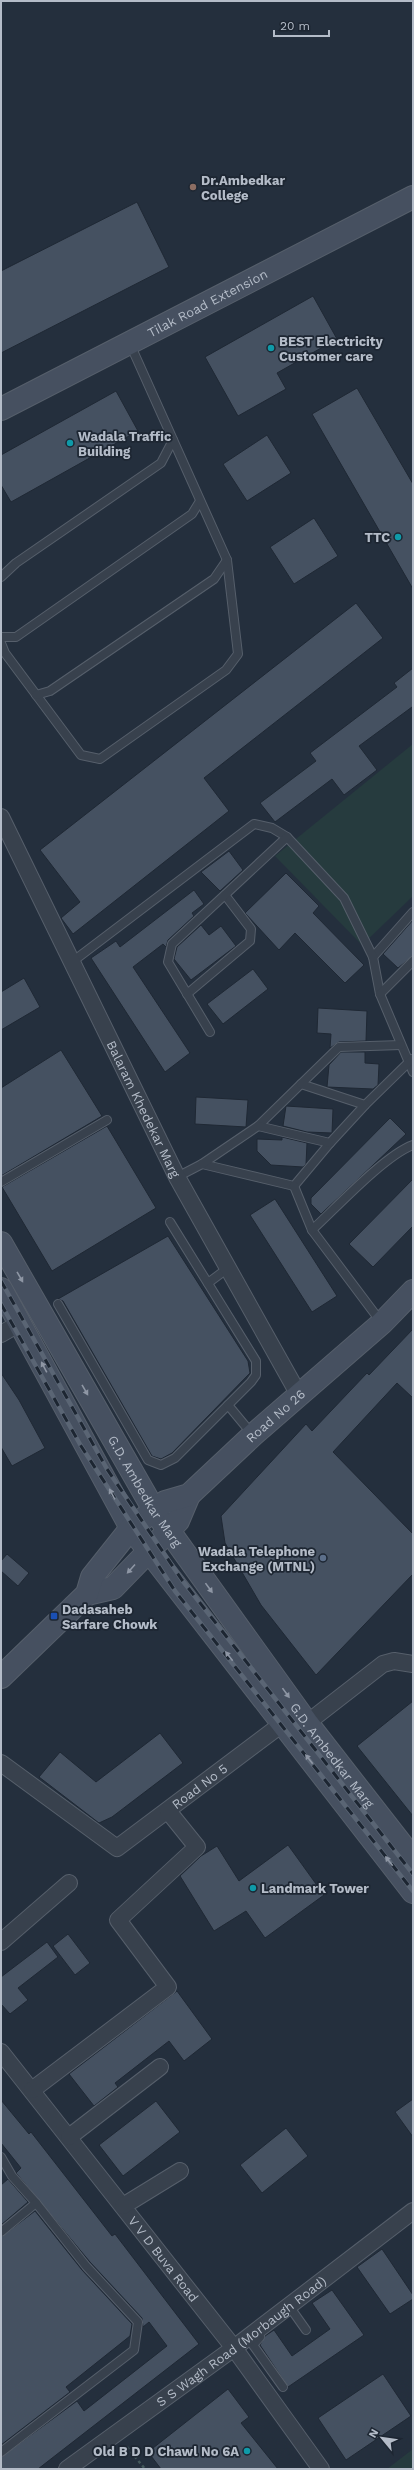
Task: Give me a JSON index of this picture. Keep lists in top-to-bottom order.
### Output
{
  "streets": {
    "main road": ["Tilak Road Extension", "Road No 26", "G.D. Ambedkar Marg"],
    "street": [
      "Balaram Khedekar Marg",
      "Road No 5",
      "V V D Buva Road",
      "S S Wagh Road (Morbaugh Road)"
    ]
  },
  "crossings": [
    ["Balaram Khedekar Marg", "Road No 26"],
    ["Road No 26", "G.D. Ambedkar Marg"],
    ["G.D. Ambedkar Marg", "Road No 5"],
    ["V V D Buva Road", "S S Wagh Road (Morbaugh Road)"]
  ],
  "places": {
    "other": [
      "Dr.Ambedkar College",
      "BEST Electricity Customer care",
      "Wadala Traffic Building",
      "TTC",
      "Wadala Telephone Exchange (MTNL)",
      "Landmark Tower",
      "Old B D D Chawl No 6A"
    ],
    "transit": ["Dadasaheb Sarfare Chowk"]
  },
  "scale_bar": "20 m",
  "north": "top left"
}
